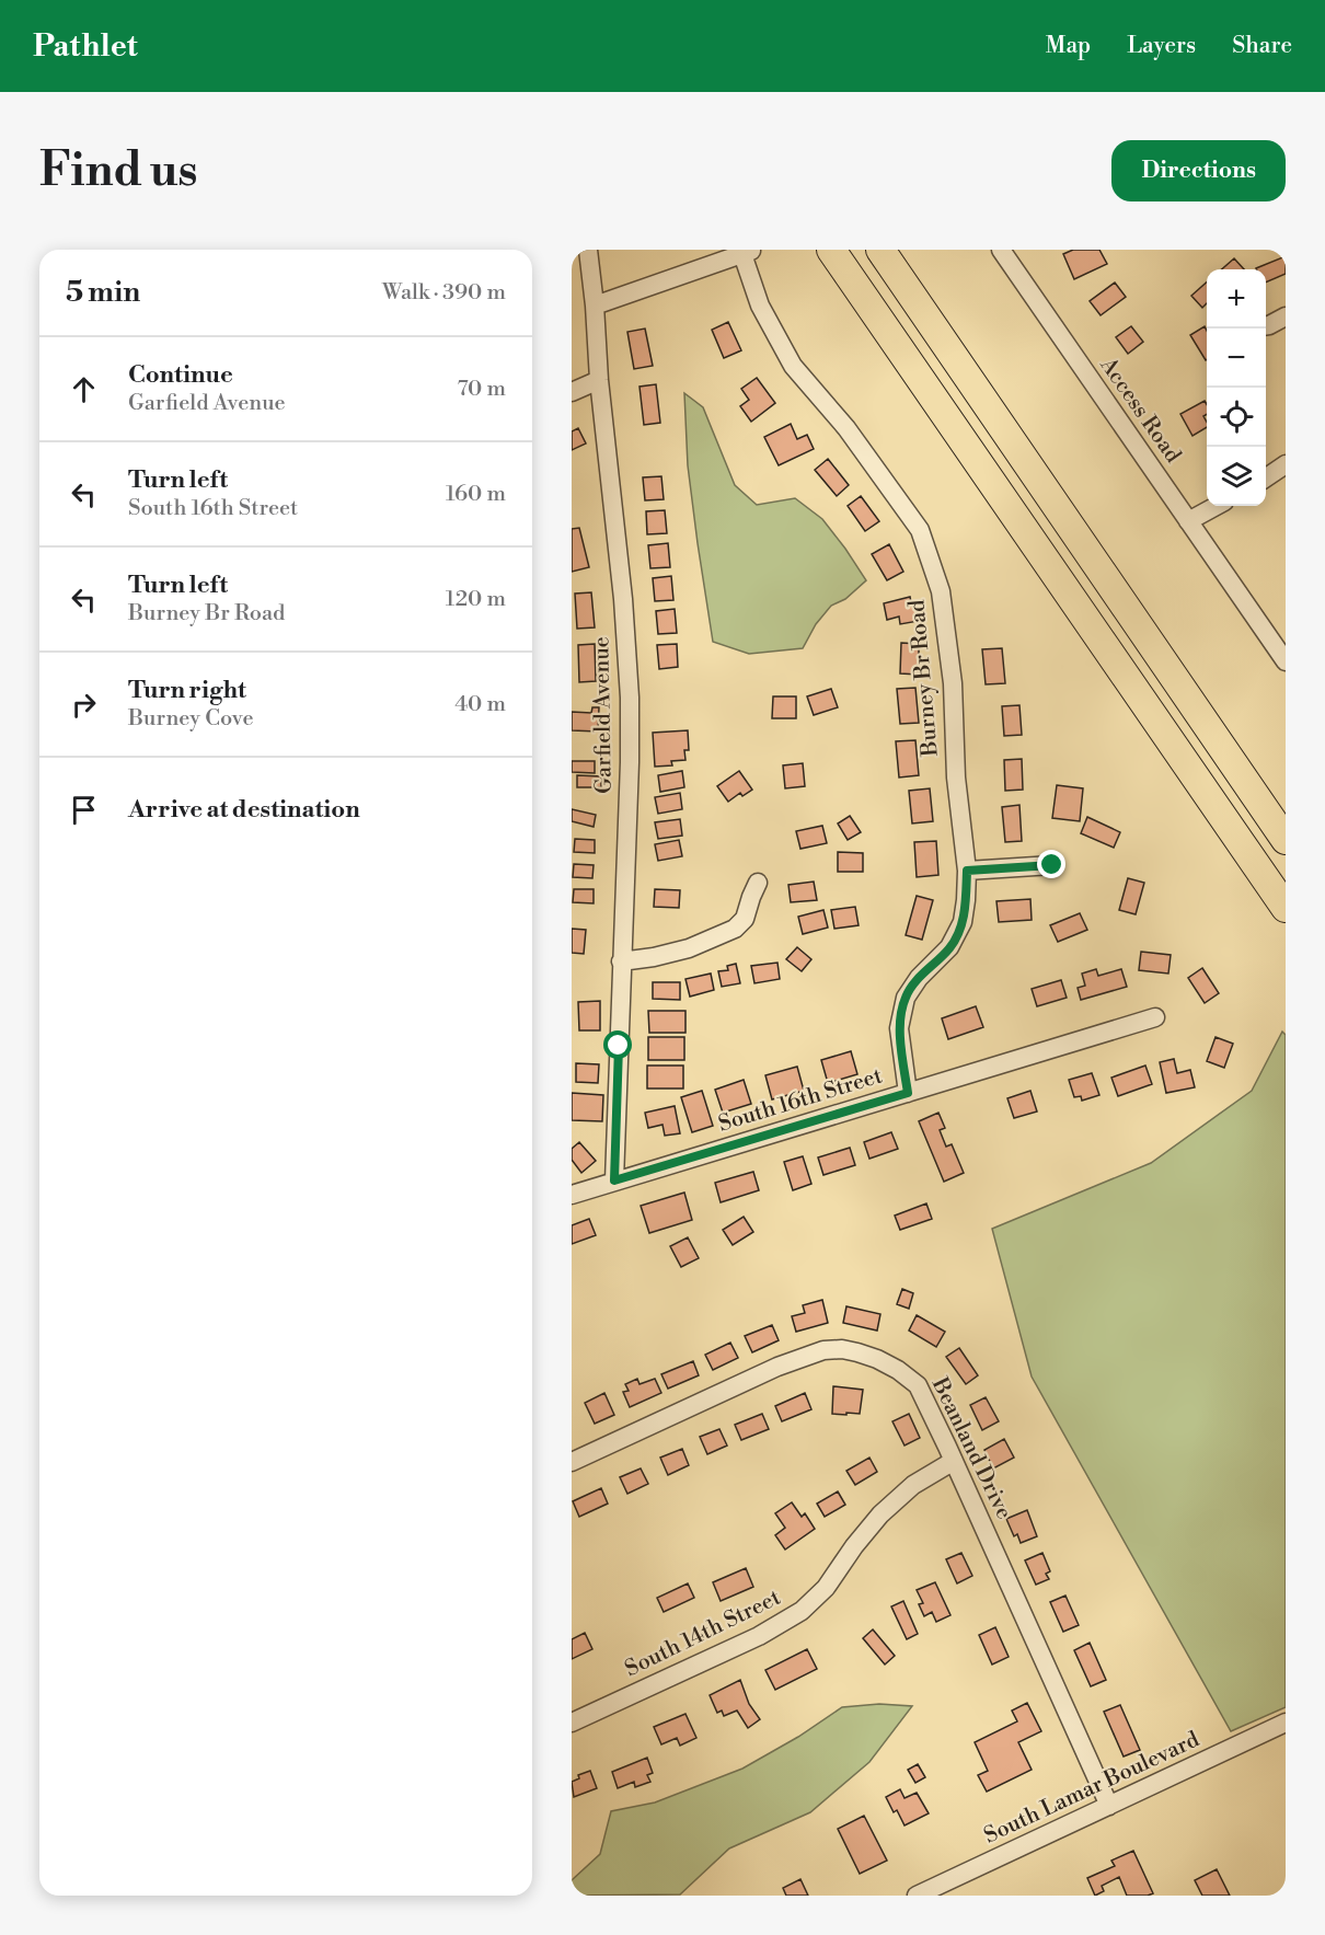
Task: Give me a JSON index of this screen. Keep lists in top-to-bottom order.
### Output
{
  "streets": {
    "street": [
      "Access Road",
      "Burney Br Road",
      "Garfield Avenue",
      "South 16th Street",
      "Beanland Drive",
      "South 14th Street",
      "South Lamar Boulevard"
    ]
  },
  "crossings": [
    ["Burney Br Road", "South 16th Street"],
    ["Garfield Avenue", "South 16th Street"],
    ["Beanland Drive", "South 14th Street"],
    ["Beanland Drive", "South Lamar Boulevard"]
  ],
  "page": {
    "header": "Pathlet",
    "nav": ["Map", "Layers", "Share"],
    "buttons": "Directions",
    "title": "Find us",
    "heading": ["5 min", "Walk · 390 m"],
    "map_buttons": ["+", "−"],
    "list": [
      ["Continue", "Garfield Avenue", "70 m"],
      ["Turn left", "South 16th Street", "160 m"],
      ["Turn left", "Burney Br Road", "120 m"],
      ["Turn right", "Burney Cove", "40 m"],
      "Arrive at destination"
    ]
  }
}
